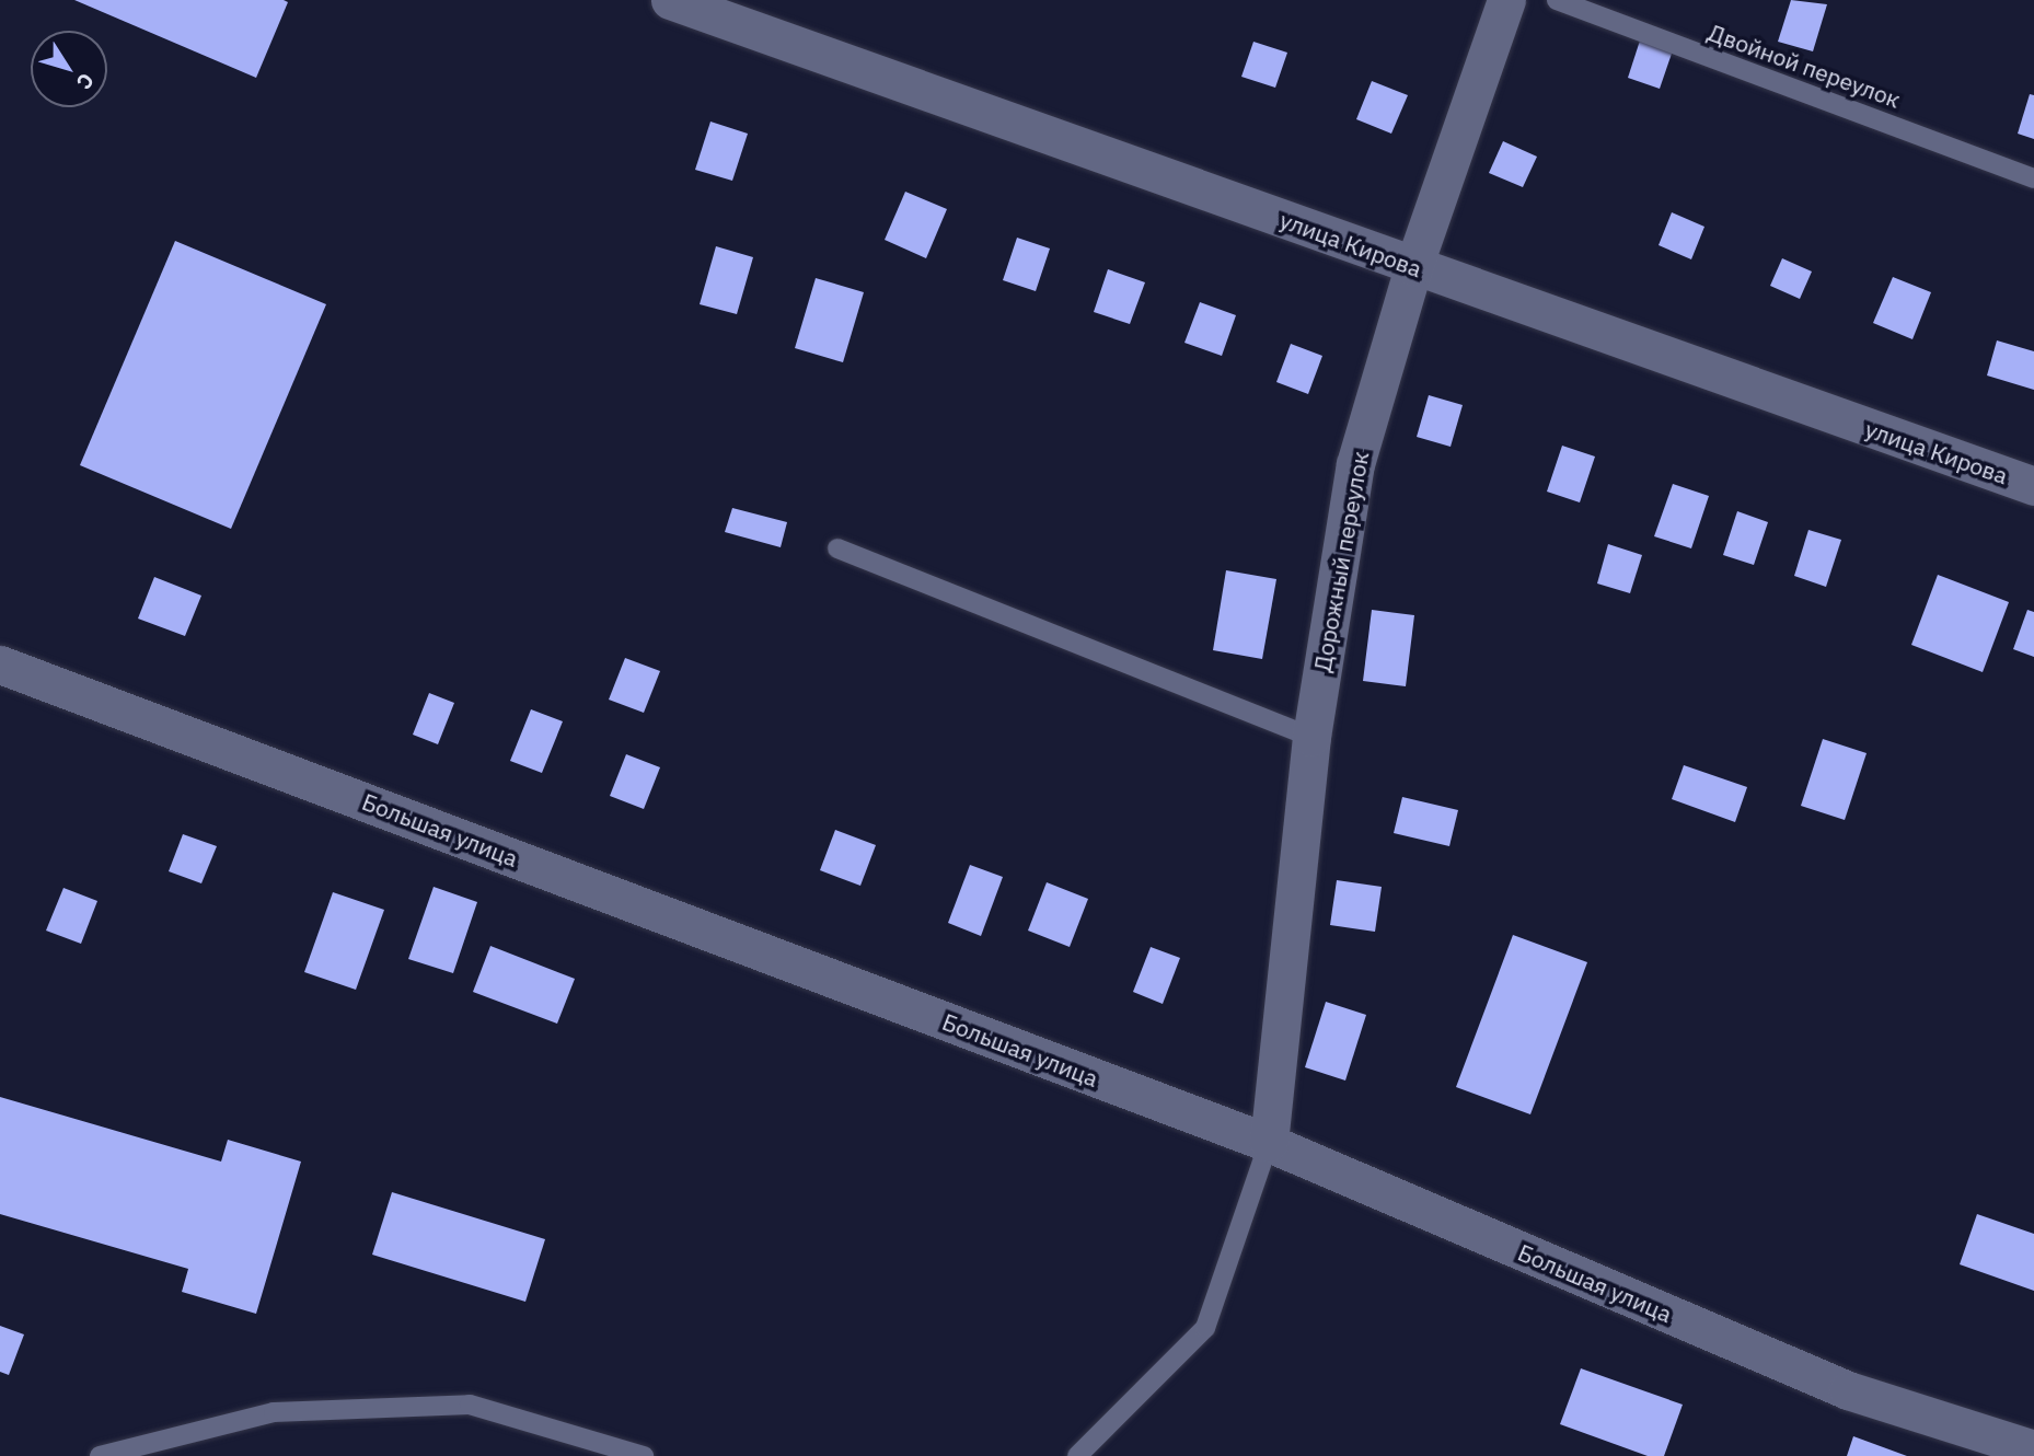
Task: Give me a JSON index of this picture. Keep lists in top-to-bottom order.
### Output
{
  "streets": {
    "street": ["улица Кирова", "Дорожный переулок", "Большая улица"],
    "lane": ["Двойной переулок"]
  },
  "crossings": [
    ["улица Кирова", "Дорожный переулок"],
    ["Дорожный переулок", "Большая улица"]
  ],
  "north": "bottom right"
}
